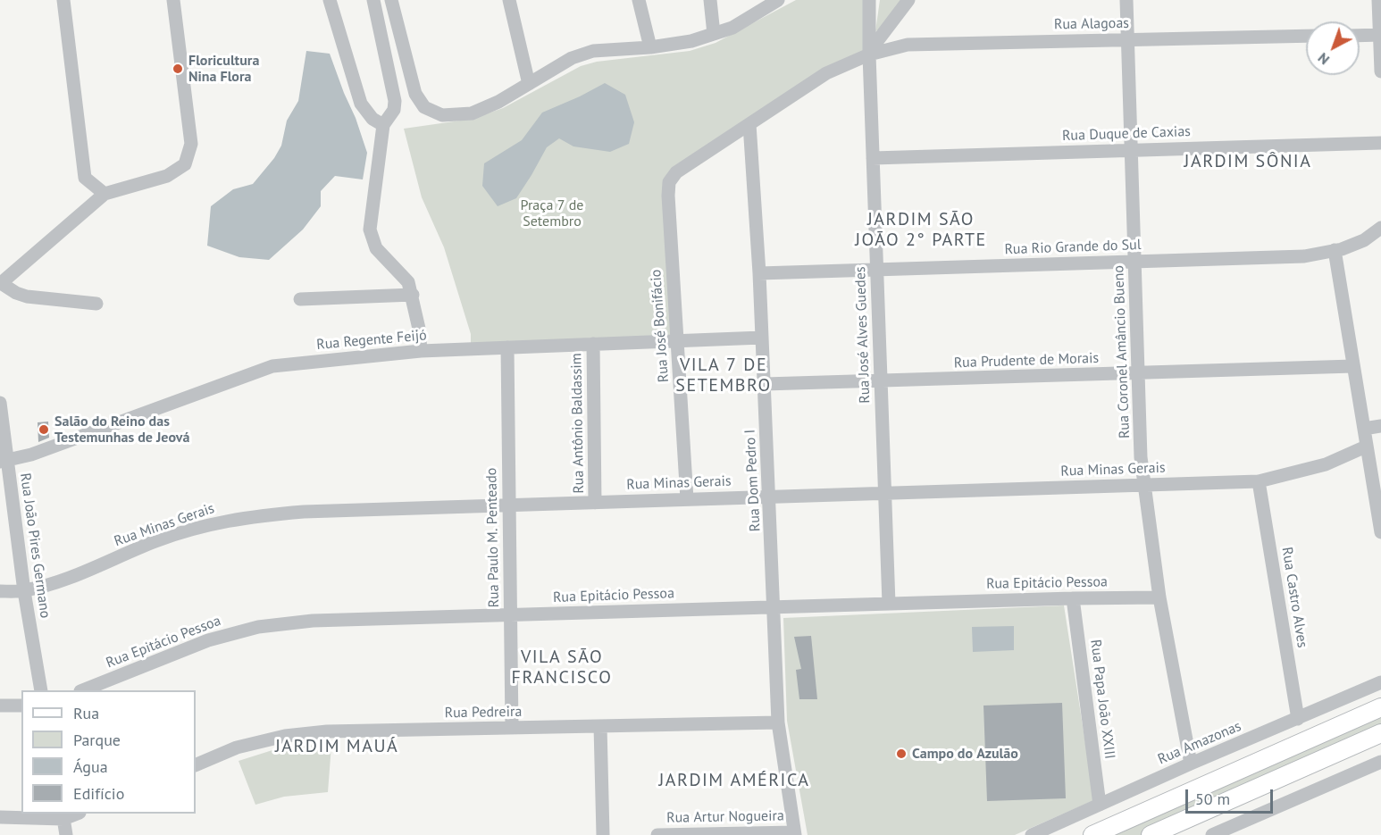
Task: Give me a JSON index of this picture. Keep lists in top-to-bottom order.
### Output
{
  "streets": {
    "street": [
      "Rua Alagoas",
      "Rua Duque de Caxias",
      "Rua Rio Grande do Sul",
      "Rua José Bonifácio",
      "Rua José Alves Guedes",
      "Rua Regente Feijó",
      "Rua Coronel Amâncio Bueno",
      "Rua Prudente de Morais",
      "Rua Antônio Baldassim",
      "Rua Minas Gerais",
      "Rua Dom Pedro I",
      "Rua Paulo M. Penteado",
      "Rua João Pires Germano",
      "Rua Epitácio Pessoa",
      "Rua Castro Alves",
      "Rua Papa João XXIII",
      "Rua Pedreira",
      "Rua Amazonas",
      "Rua Artur Nogueira"
    ]
  },
  "crossings": [
    ["Rua Alagoas", "Rua José Bonifácio"],
    ["Rua Alagoas", "Rua José Alves Guedes"],
    ["Rua Alagoas", "Rua Coronel Amâncio Bueno"],
    ["Rua Alagoas", "Rua Dom Pedro I"],
    ["Rua Duque de Caxias", "Rua José Alves Guedes"],
    ["Rua Duque de Caxias", "Rua Coronel Amâncio Bueno"],
    ["Rua Rio Grande do Sul", "Rua José Alves Guedes"],
    ["Rua Rio Grande do Sul", "Rua Coronel Amâncio Bueno"],
    ["Rua Rio Grande do Sul", "Rua Dom Pedro I"],
    ["Rua José Bonifácio", "Rua Regente Feijó"],
    ["Rua José Bonifácio", "Rua Minas Gerais"],
    ["Rua José Alves Guedes", "Rua Prudente de Morais"],
    ["Rua José Alves Guedes", "Rua Minas Gerais"],
    ["Rua José Alves Guedes", "Rua Epitácio Pessoa"],
    ["Rua Regente Feijó", "Rua Antônio Baldassim"],
    ["Rua Regente Feijó", "Rua Dom Pedro I"],
    ["Rua Regente Feijó", "Rua Paulo M. Penteado"],
    ["Rua Regente Feijó", "Rua João Pires Germano"],
    ["Rua Coronel Amâncio Bueno", "Rua Prudente de Morais"],
    ["Rua Coronel Amâncio Bueno", "Rua Minas Gerais"],
    ["Rua Coronel Amâncio Bueno", "Rua Epitácio Pessoa"],
    ["Rua Coronel Amâncio Bueno", "Rua Amazonas"],
    ["Rua Prudente de Morais", "Rua Dom Pedro I"],
    ["Rua Antônio Baldassim", "Rua Minas Gerais"],
    ["Rua Minas Gerais", "Rua Dom Pedro I"],
    ["Rua Minas Gerais", "Rua Paulo M. Penteado"],
    ["Rua Minas Gerais", "Rua João Pires Germano"],
    ["Rua Minas Gerais", "Rua Castro Alves"],
    ["Rua Dom Pedro I", "Rua Epitácio Pessoa"],
    ["Rua Dom Pedro I", "Rua Pedreira"],
    ["Rua Dom Pedro I", "Rua Artur Nogueira"],
    ["Rua Paulo M. Penteado", "Rua Epitácio Pessoa"],
    ["Rua Paulo M. Penteado", "Rua Pedreira"],
    ["Rua Epitácio Pessoa", "Rua Papa João XXIII"],
    ["Rua Castro Alves", "Rua Amazonas"],
    ["Rua Papa João XXIII", "Rua Amazonas"]
  ],
  "districts": [
    "JARDIM SÔNIA",
    "JARDIM SÃO JOÃO 2° PARTE",
    "VILA 7 DE SETEMBRO",
    "VILA SÃO FRANCISCO",
    "JARDIM MAUÁ",
    "JARDIM AMÉRICA"
  ],
  "parks": ["Praça 7 de Setembro"],
  "places": ["Floricultura Nina Flora", "Salão do Reino das Testemunhas de Jeová", "Campo do Azulão"],
  "legend": [
    "Rua",
    "Parque",
    "Água",
    "Edifício"
  ],
  "scale_bar": "50 m",
  "north": "bottom left"
}
